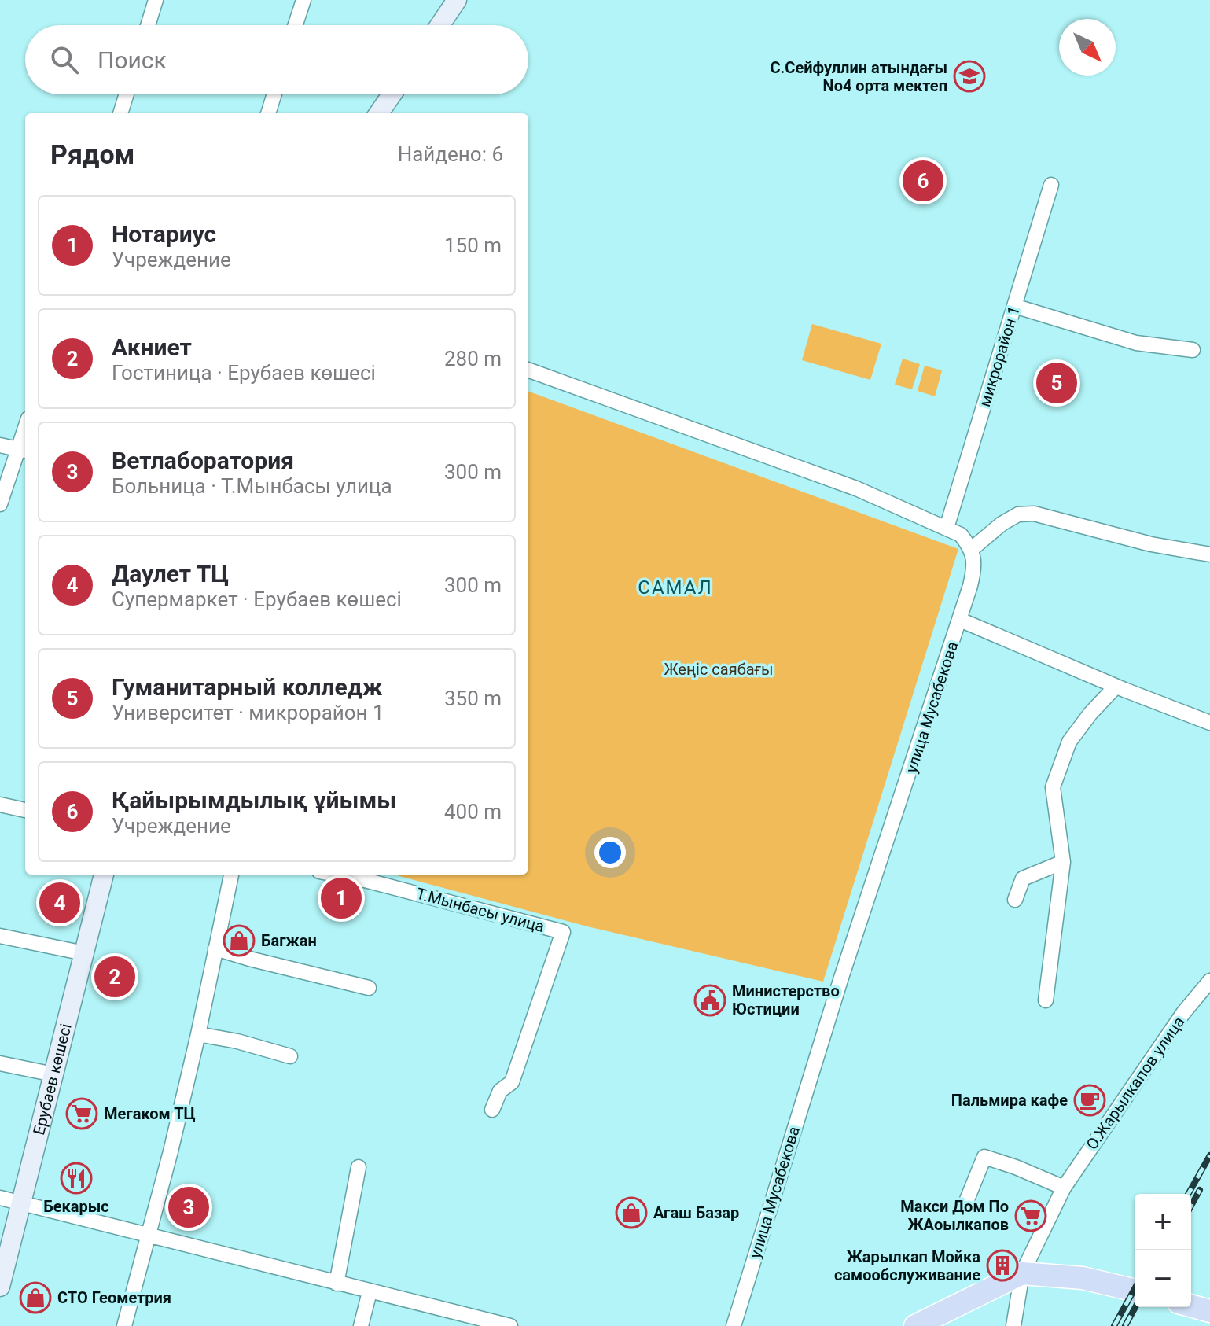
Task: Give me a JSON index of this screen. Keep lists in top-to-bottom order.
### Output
{
  "streets": {
    "main road": ["Ерубаев көшесі"],
    "street": [
      "микрорайон 1",
      "улица Мусабекова",
      "Т.Мынбасы улица",
      "О.Жарылкапов улица"
    ]
  },
  "districts": ["САМАЛ"],
  "parks": ["Жеңіс саябағы"],
  "places": {
    "school or university": ["С.Сейфуллин атындағы No4 орта мектеп"],
    "shop": ["Багжан", "Агаш Базар", "СТО Геометрия"],
    "public building": ["Министерство Юстиции"],
    "cafe": ["Пальмира кафе"],
    "supermarket": ["Мегаком ТЦ", "Макси Дом По ЖАоылкапов"],
    "restaurant": ["Бекарыс"],
    "building": ["Жарылкап Мойка самообслуживание"]
  },
  "north": "bottom right",
  "page": {
    "search": "Поиск",
    "heading": ["Рядом", "Найдено: 6"],
    "pins": [
      "6",
      "5",
      "1",
      "4",
      "2",
      "3"
    ],
    "list": [
      {
        "mark": "1",
        "name": "Нотариус",
        "note": "Учреждение",
        "value": "150 m"
      },
      {
        "mark": "2",
        "name": "Акниет",
        "note": "Гостиница · Ерубаев көшесі",
        "value": "280 m"
      },
      {
        "mark": "3",
        "name": "Ветлаборатория",
        "note": "Больница · Т.Мынбасы улица",
        "value": "300 m"
      },
      {
        "mark": "4",
        "name": "Даулет ТЦ",
        "note": "Супермаркет · Ерубаев көшесі",
        "value": "300 m"
      },
      {
        "mark": "5",
        "name": "Гуманитарный колледж",
        "note": "Университет · микрорайон 1",
        "value": "350 m"
      },
      {
        "mark": "6",
        "name": "Қайырымдылық ұйымы",
        "note": "Учреждение",
        "value": "400 m"
      }
    ],
    "map_buttons": ["+", "−"]
  }
}
